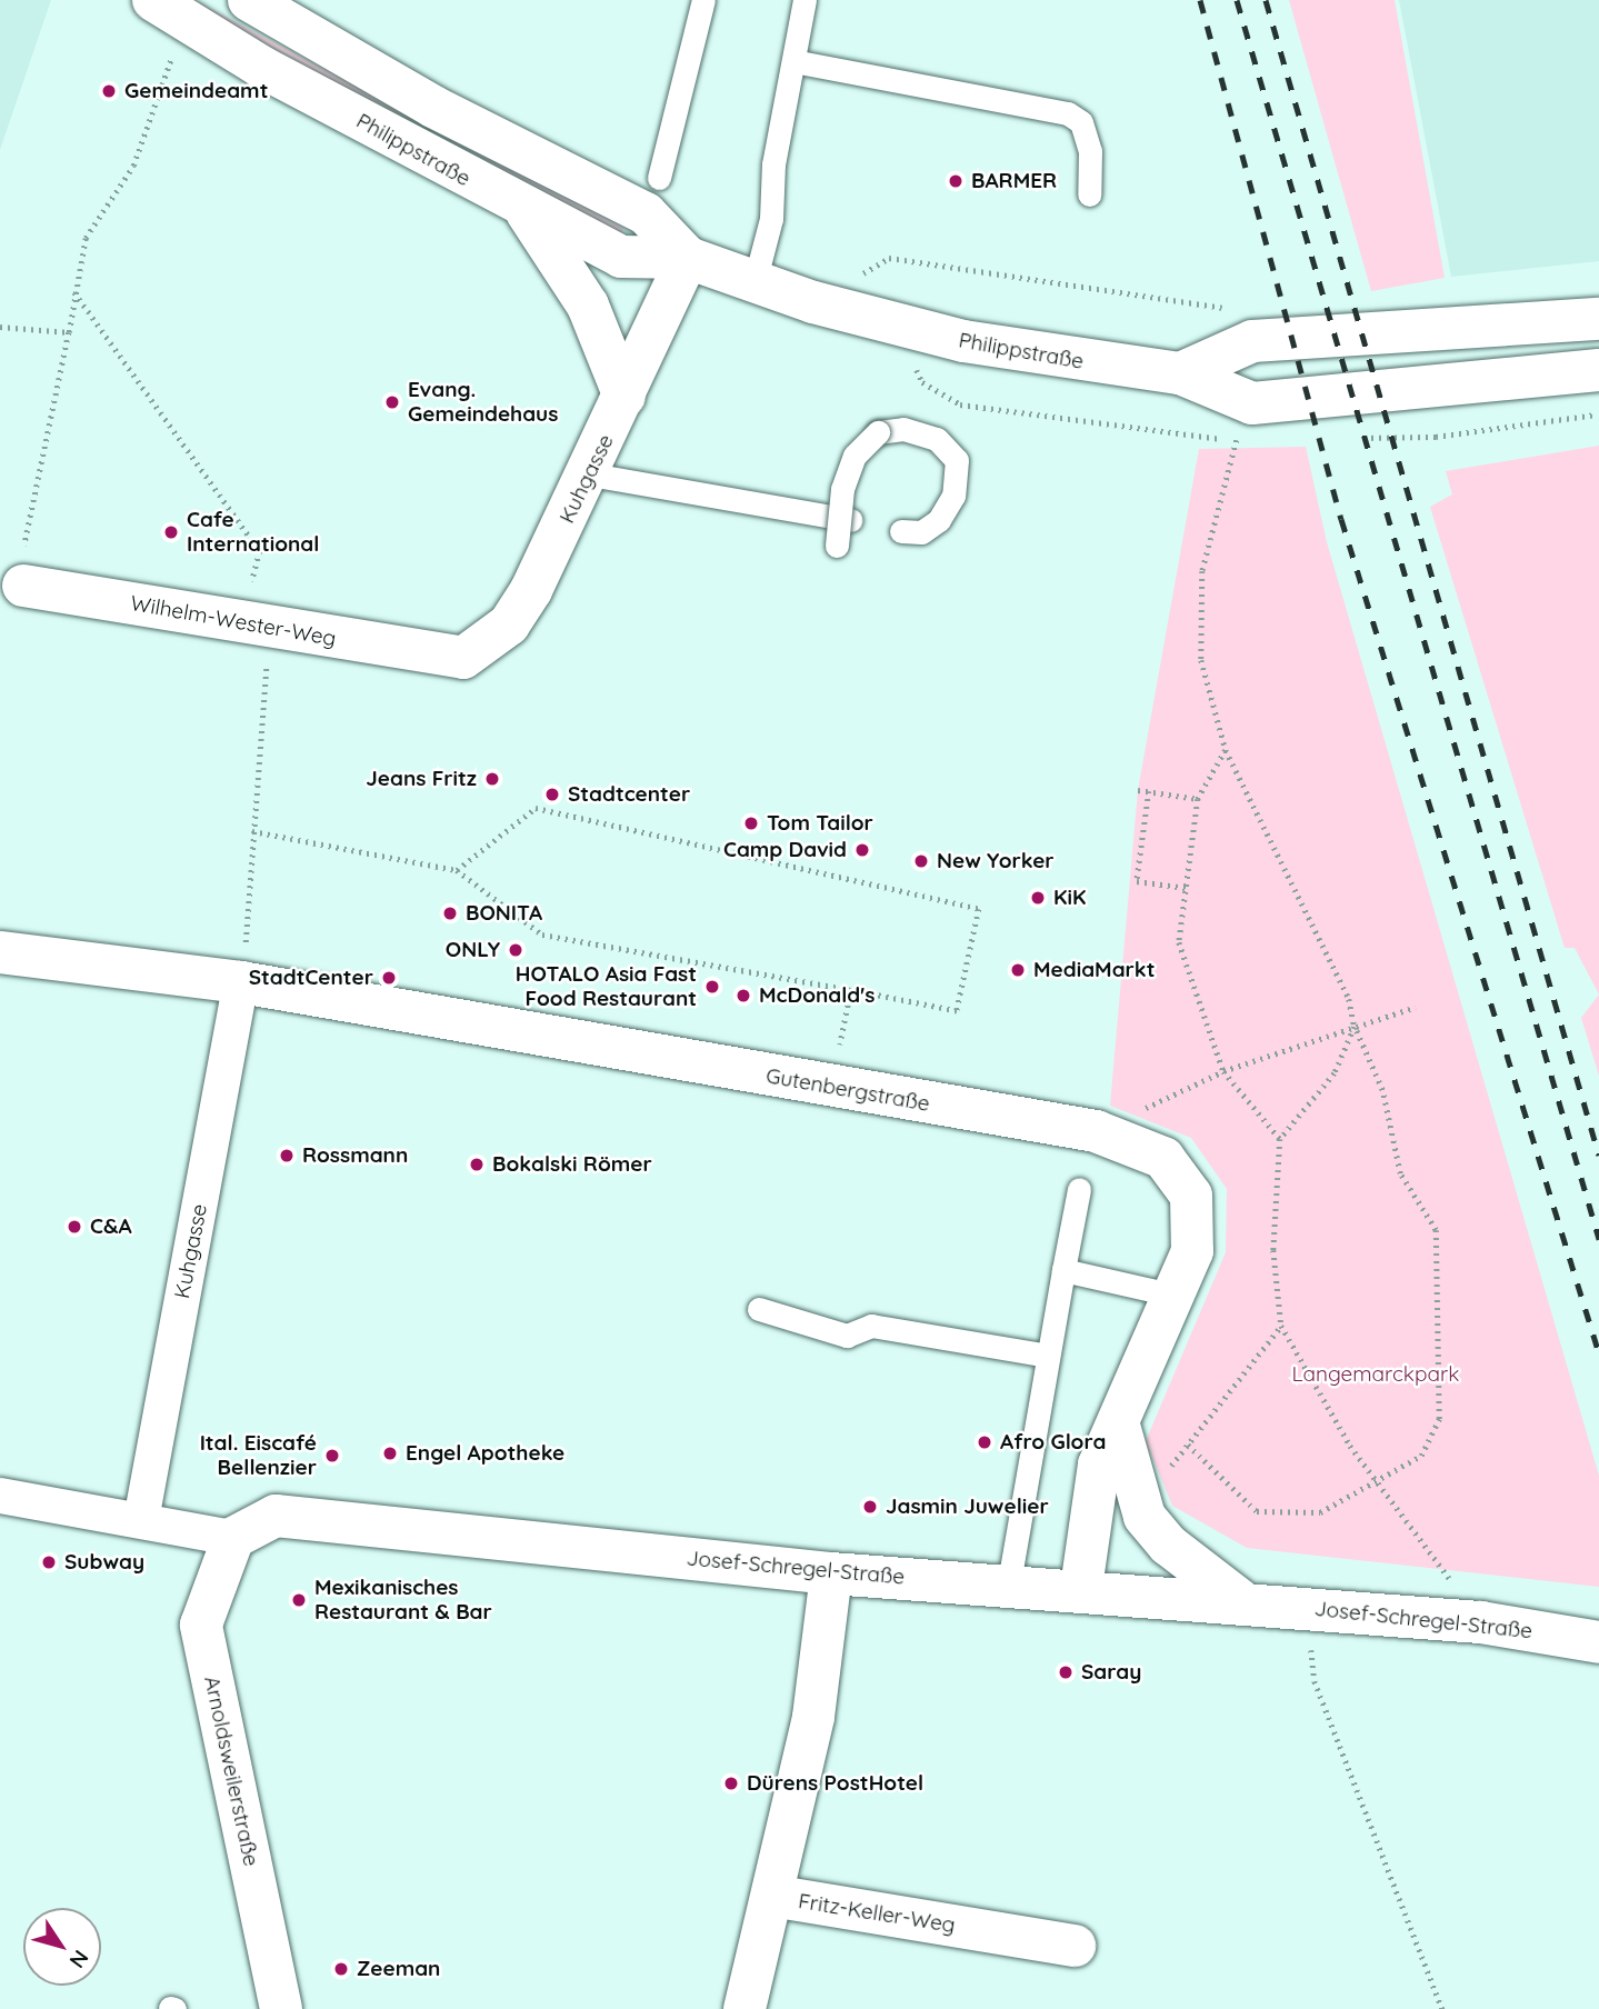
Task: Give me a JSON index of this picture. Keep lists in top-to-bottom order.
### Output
{
  "streets": {
    "street": [
      "Philippstraße",
      "Kuhgasse",
      "Wilhelm-Wester-Weg",
      "Gutenbergstraße",
      "Josef-Schregel-Straße",
      "Arnoldsweilerstraße",
      "Fritz-Keller-Weg"
    ]
  },
  "crossings": [
    ["Philippstraße", "Kuhgasse"],
    ["Kuhgasse", "Wilhelm-Wester-Weg"],
    ["Kuhgasse", "Gutenbergstraße"],
    ["Gutenbergstraße", "Josef-Schregel-Straße"],
    ["Josef-Schregel-Straße", "Arnoldsweilerstraße"],
    ["Josef-Schregel-Straße", "Fritz-Keller-Weg"]
  ],
  "parks": ["Langemarckpark"],
  "places": [
    "Gemeindeamt",
    "BARMER",
    "Evang. Gemeindehaus",
    "Cafe International",
    "Jeans Fritz",
    "Stadtcenter",
    "Tom Tailor",
    "Camp David",
    "New Yorker",
    "KiK",
    "BONITA",
    "ONLY",
    "MediaMarkt",
    "StadtCenter",
    "HOTALO Asia Fast Food Restaurant",
    "McDonald's",
    "Rossmann",
    "Bokalski Römer",
    "C&A",
    "Afro Glora",
    "Engel Apotheke",
    "Ital. Eiscafé Bellenzier",
    "Jasmin Juwelier",
    "Subway",
    "Mexikanisches Restaurant & Bar",
    "Saray",
    "Dürens PostHotel",
    "Zeeman"
  ],
  "north": "bottom right"
}
